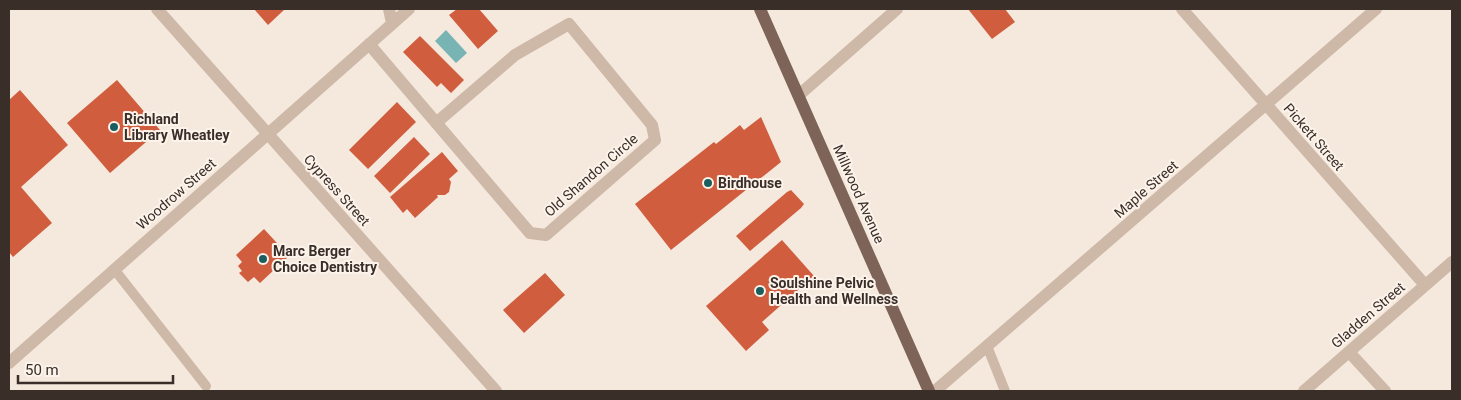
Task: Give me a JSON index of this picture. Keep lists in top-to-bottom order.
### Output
{
  "streets": {
    "main road": ["Millwood Avenue"],
    "street": [
      "Pickett Street",
      "Old Shandon Circle",
      "Maple Street",
      "Cypress Street",
      "Woodrow Street",
      "Gladden Street"
    ]
  },
  "crossings": [
    ["Pickett Street", "Maple Street"],
    ["Pickett Street", "Gladden Street"],
    ["Old Shandon Circle", "Woodrow Street"],
    ["Cypress Street", "Woodrow Street"]
  ],
  "places": [
    "Richland Library Wheatley",
    "Birdhouse",
    "Marc Berger Choice Dentistry",
    "Soulshine Pelvic Health and Wellness"
  ],
  "scale_bar": "50 m"
}
